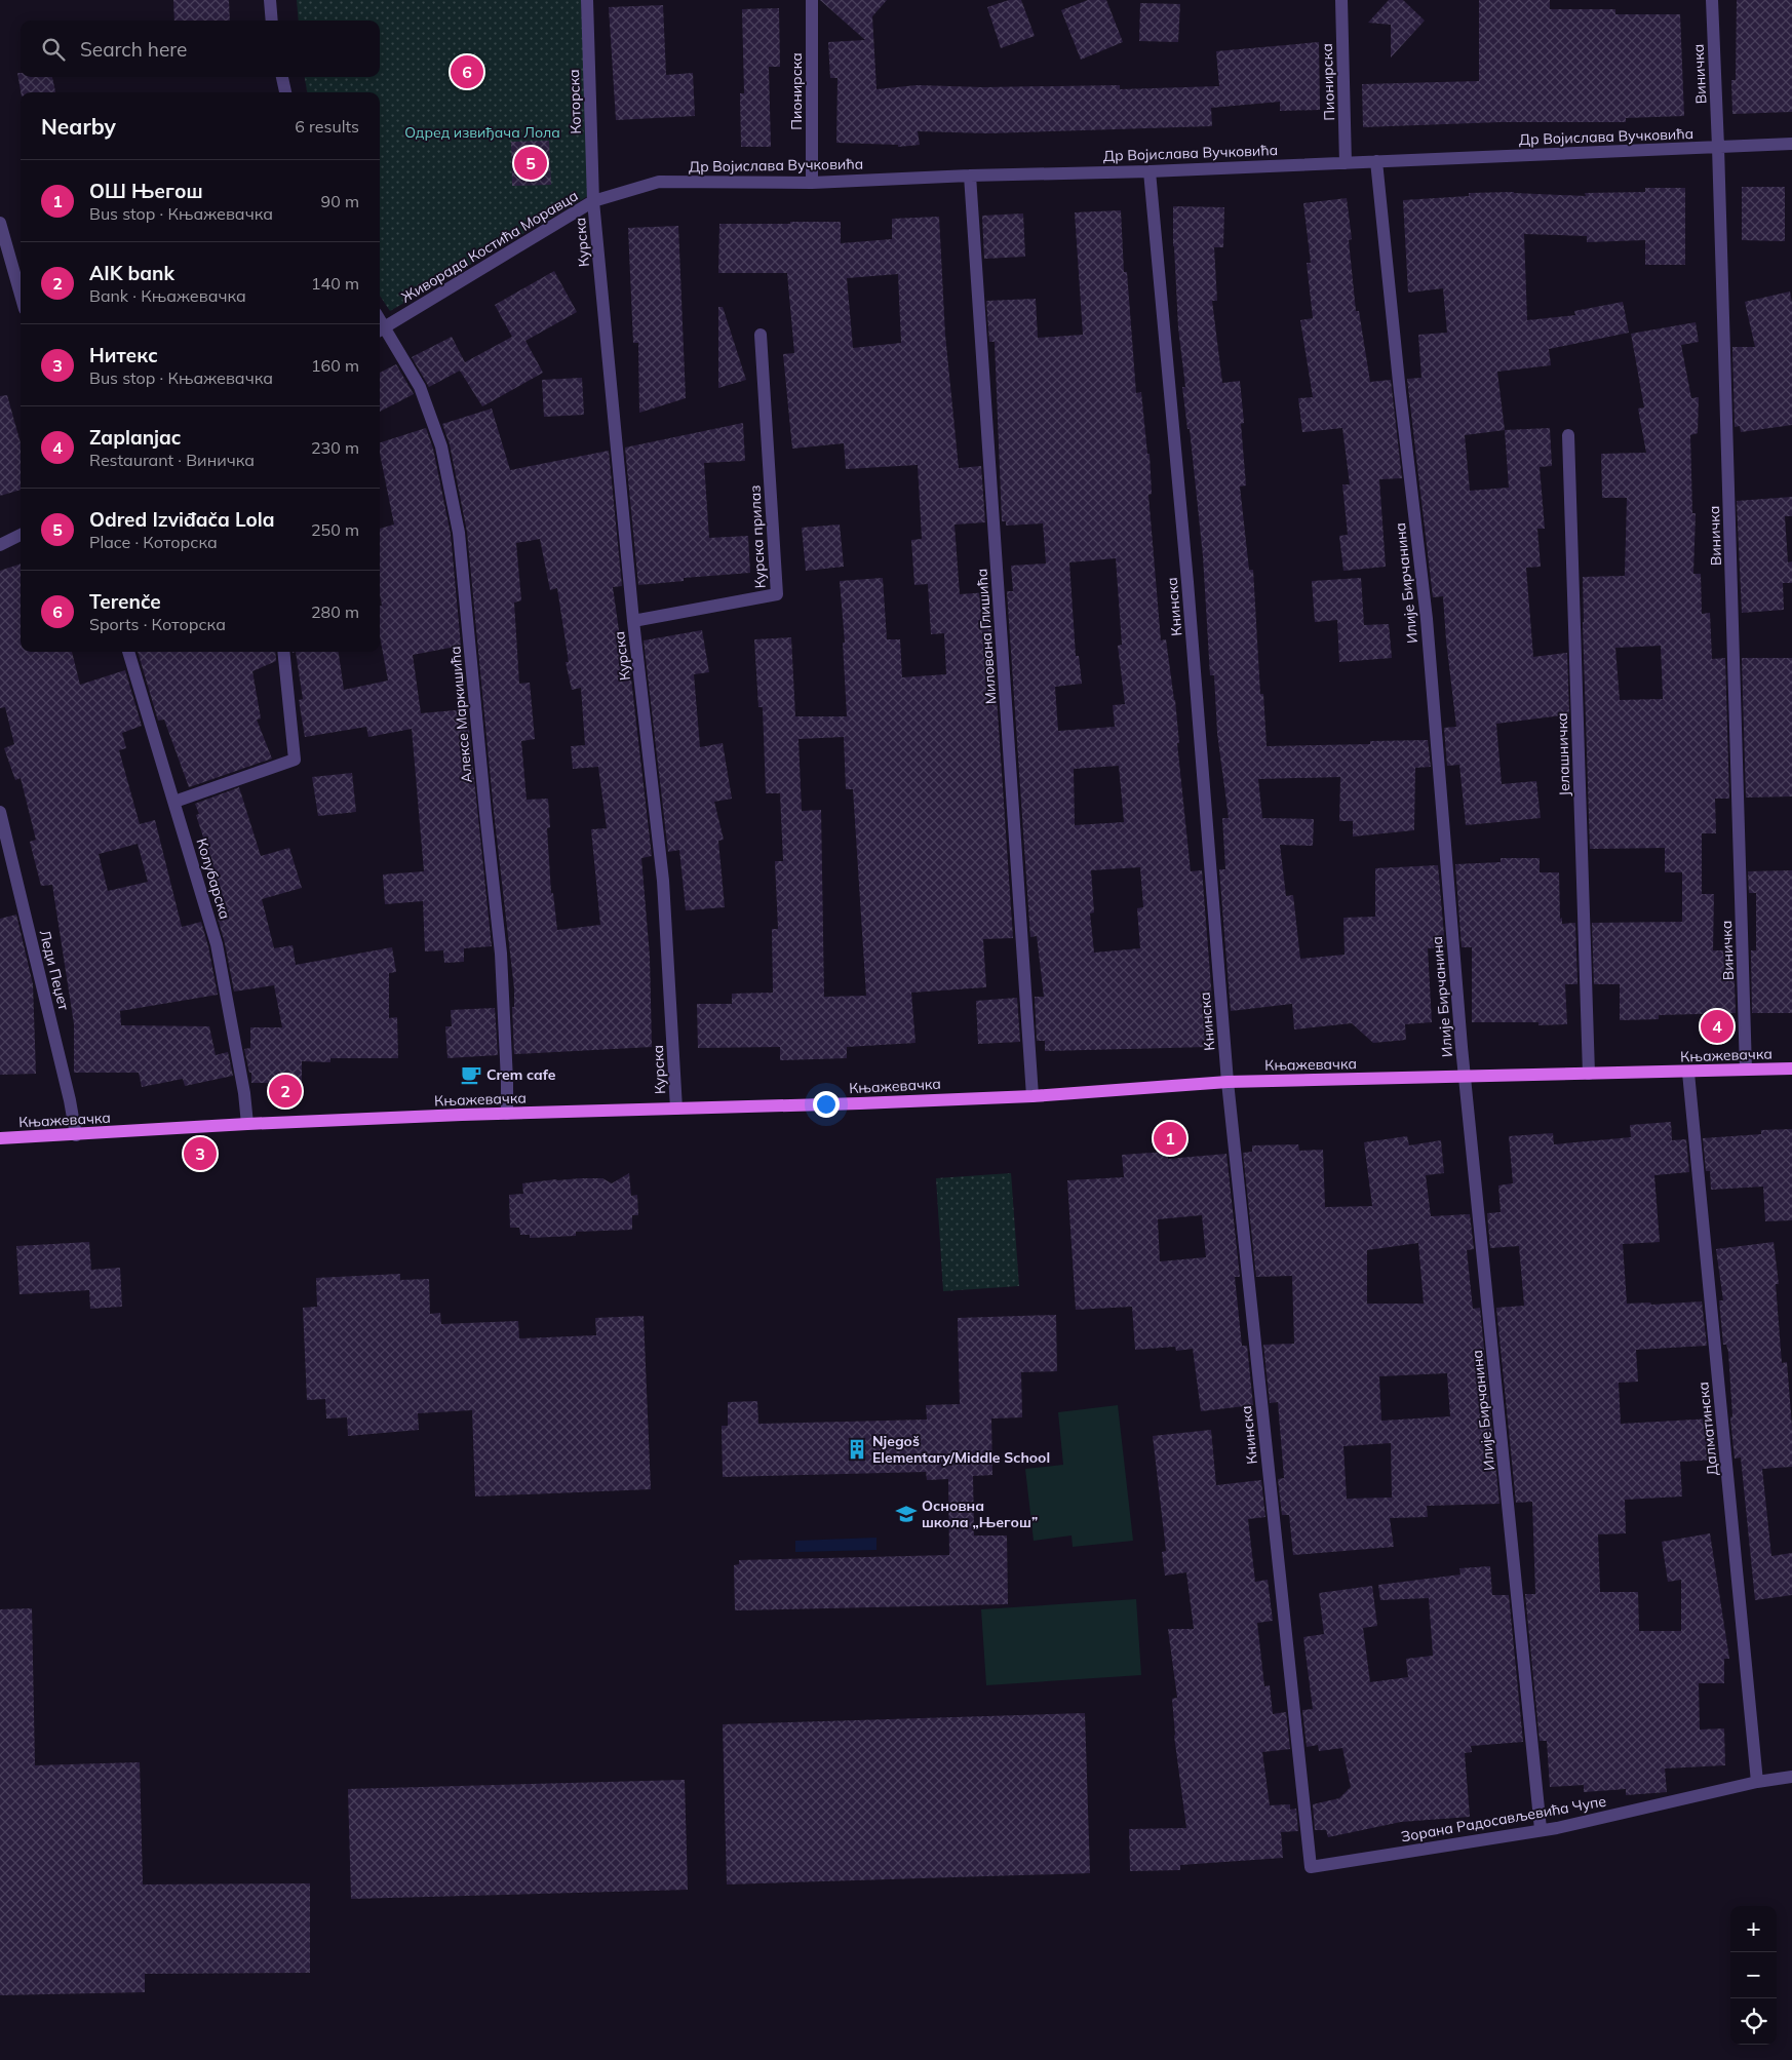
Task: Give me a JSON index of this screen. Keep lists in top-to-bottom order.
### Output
{
  "streets": {
    "main road": ["Књажевачка"],
    "street": [
      "Виничка",
      "Пионирска",
      "Которска",
      "Др Војислава Вучковића",
      "Курска",
      "Живорада Костића Моравца",
      "Курска прилаз",
      "Илије Бирчанина",
      "Книнска",
      "Милована Глишића",
      "Алексе Маркишића",
      "Јелашничка",
      "Колубарска",
      "Леди Пеџет",
      "Далматинска",
      "Зорана Радосављевића Чупе"
    ]
  },
  "crossings": [
    ["Виничка", "Др Војислава Вучковића"],
    ["Виничка", "Књажевачка"],
    ["Пионирска", "Др Војислава Вучковића"],
    ["Которска", "Др Војислава Вучковића"],
    ["Которска", "Курска"],
    ["Которска", "Живорада Костића Моравца"],
    ["Др Војислава Вучковића", "Курска"],
    ["Др Војислава Вучковића", "Живорада Костића Моравца"],
    ["Др Војислава Вучковића", "Илије Бирчанина"],
    ["Др Војислава Вучковића", "Книнска"],
    ["Др Војислава Вучковића", "Милована Глишића"],
    ["Курска", "Живорада Костића Моравца"],
    ["Курска", "Курска прилаз"],
    ["Курска", "Књажевачка"],
    ["Живорада Костића Моравца", "Алексе Маркишића"],
    ["Илије Бирчанина", "Књажевачка"],
    ["Илије Бирчанина", "Зорана Радосављевића Чупе"],
    ["Книнска", "Књажевачка"],
    ["Книнска", "Зорана Радосављевића Чупе"],
    ["Милована Глишића", "Књажевачка"],
    ["Алексе Маркишића", "Књажевачка"],
    ["Јелашничка", "Књажевачка"],
    ["Колубарска", "Књажевачка"],
    ["Леди Пеџет", "Књажевачка"],
    ["Књажевачка", "Далматинска"],
    ["Далматинска", "Зорана Радосављевића Чупе"]
  ],
  "parks": ["Одред извиђача Лола"],
  "places": {
    "cafe": ["Crem cafe"],
    "building": ["Njegoš Elementary/Middle School"],
    "school or university": ["Основна школа „Његош”"]
  },
  "page": {
    "search": "Search here",
    "pins": [
      "6",
      "5",
      "4",
      "2",
      "1",
      "3"
    ],
    "heading": ["Nearby", "6 results"],
    "list": [
      {
        "mark": "1",
        "name": "ОШ Његош",
        "note": "Bus stop · Књажевачка",
        "value": "90 m"
      },
      {
        "mark": "2",
        "name": "AIK bank",
        "note": "Bank · Књажевачка",
        "value": "140 m"
      },
      {
        "mark": "3",
        "name": "Нитекс",
        "note": "Bus stop · Књажевачка",
        "value": "160 m"
      },
      {
        "mark": "4",
        "name": "Zaplanjac",
        "note": "Restaurant · Виничка",
        "value": "230 m"
      },
      {
        "mark": "5",
        "name": "Odred Izviđača Lola",
        "note": "Place · Которска",
        "value": "250 m"
      },
      {
        "mark": "6",
        "name": "Terenče",
        "note": "Sports · Которска",
        "value": "280 m"
      }
    ],
    "map_buttons": ["+", "−"]
  }
}
